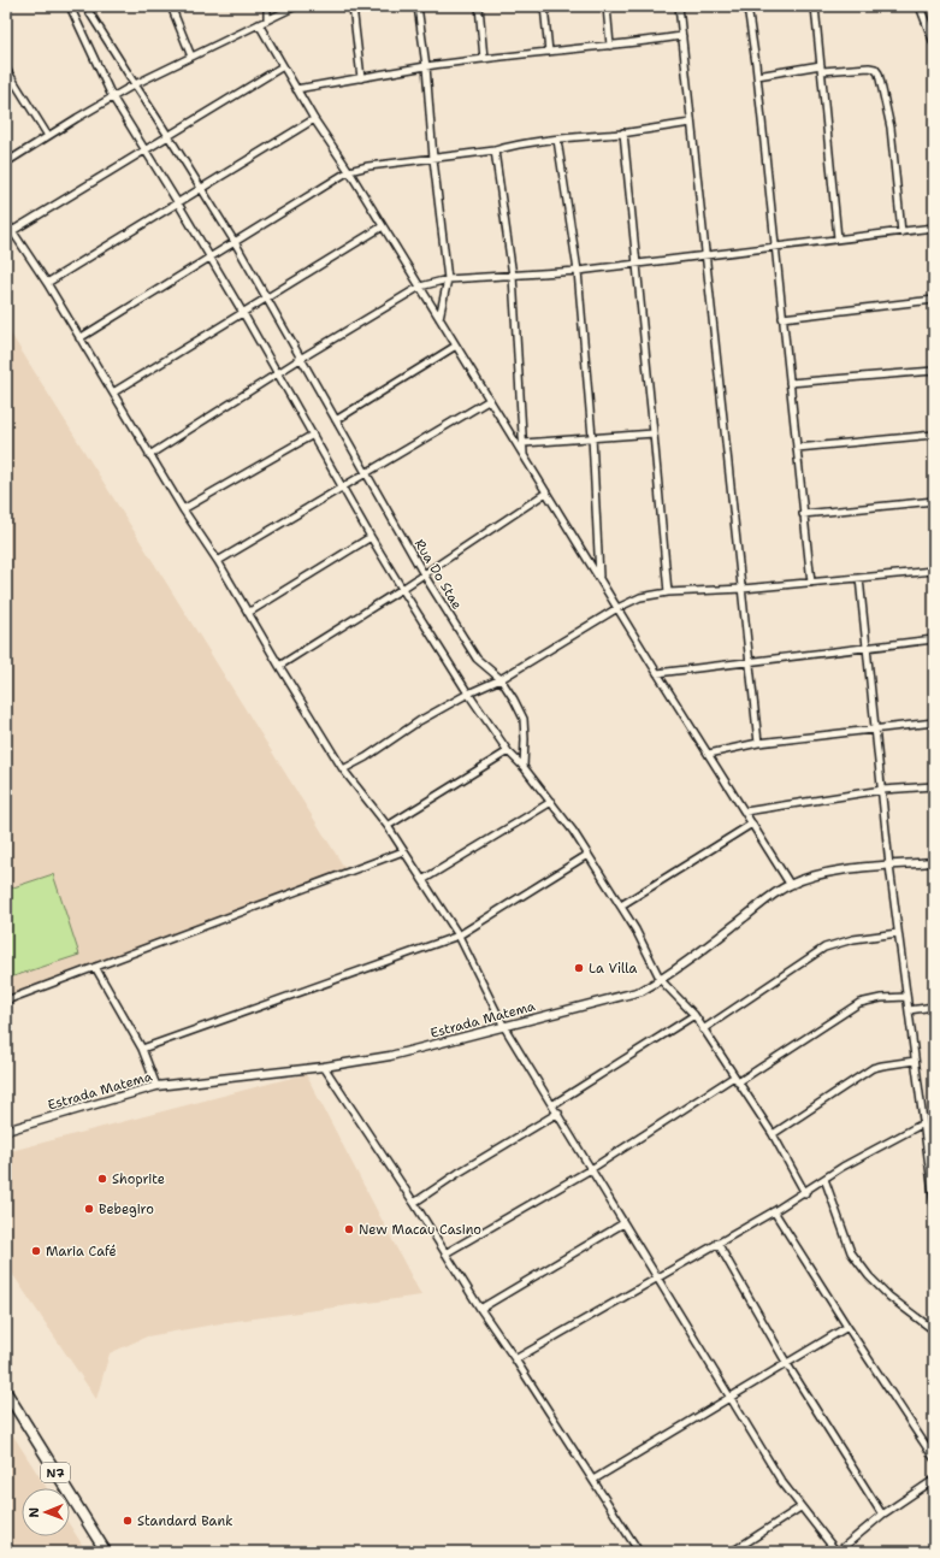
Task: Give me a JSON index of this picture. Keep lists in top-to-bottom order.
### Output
{
  "streets": {
    "main road": ["N7"],
    "street": ["Rua Do Stae", "Estrada Matema"]
  },
  "places": [
    "La Villa",
    "Shoprite",
    "Bebegiro",
    "New Macau Casino",
    "Maria Café",
    "Standard Bank"
  ],
  "north": "left"
}
